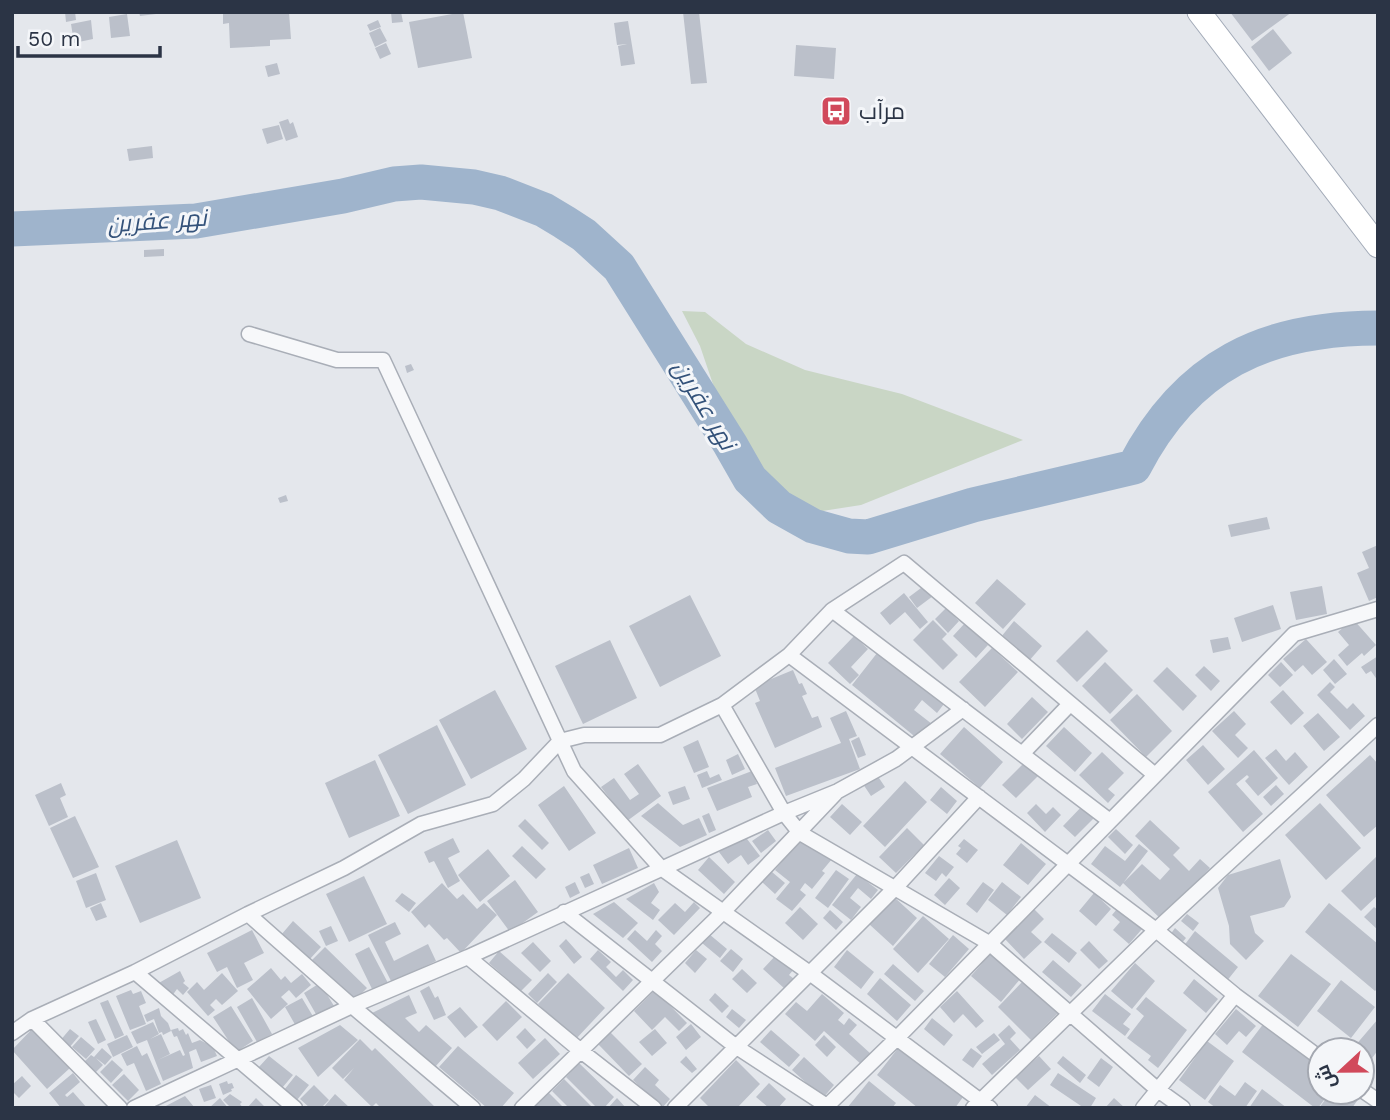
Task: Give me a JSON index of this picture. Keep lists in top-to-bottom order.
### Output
{
  "water": ["نهر عفرين"],
  "places": {
    "bus stop": ["مرآب"]
  },
  "scale_bar": "50 m",
  "north": "left"
}
